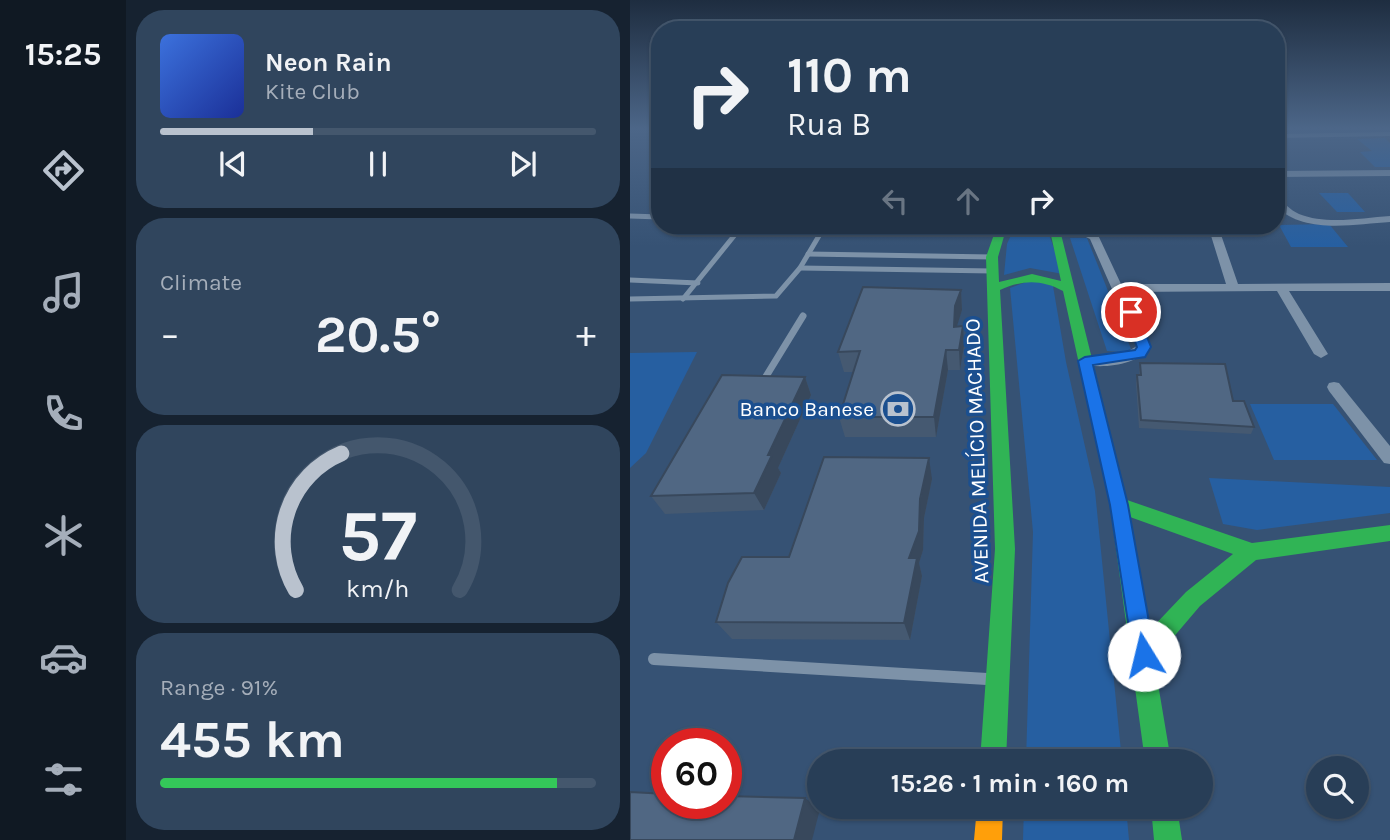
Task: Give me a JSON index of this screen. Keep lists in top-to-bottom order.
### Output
{
  "streets": {
    "main road": ["AVENIDA MELÍCIO MACHADO"]
  },
  "places": {
    "bank": ["Banco Banese"]
  },
  "page": {
    "tabs": "15:25",
    "turn": ["110 m", "Rua B"],
    "song": ["Neon Rain", "Kite Club"],
    "tile": [
      "Climate",
      ["Range · 91%", "455 km"]
    ],
    "heat": ["−", "20.5°", "+"],
    "limit": "60",
    "trip": "15:26 · 1 min · 160 m",
    "gauge": ["57", "km/h"]
  }
}
